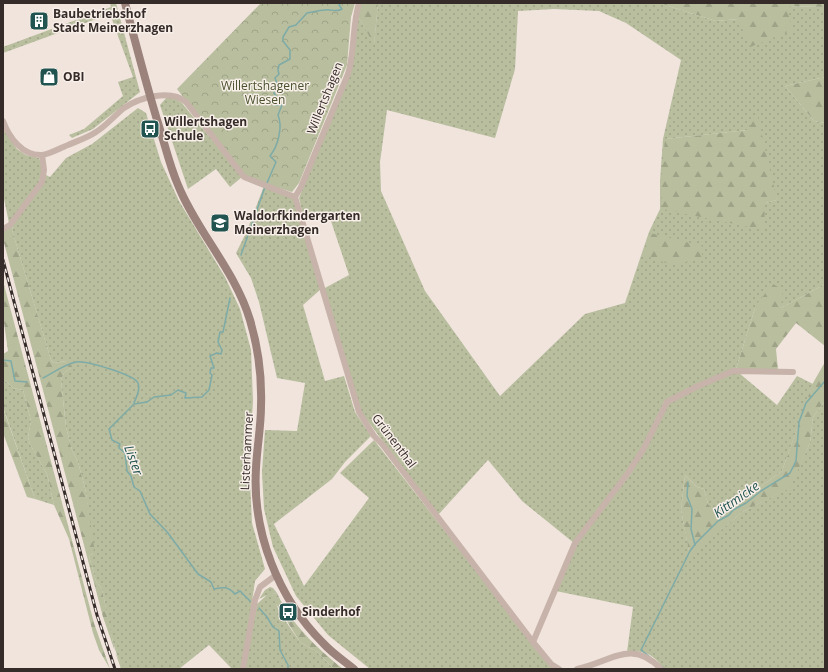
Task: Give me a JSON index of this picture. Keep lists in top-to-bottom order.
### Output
{
  "streets": {
    "main road": ["Listerhammer"],
    "street": ["Willertshagen", "Grünenthal"]
  },
  "crossings": [
    ["Willertshagen", "Grünenthal"]
  ],
  "water": ["Lister", "Kittmicke"],
  "parks": ["Willertshagener Wiesen"],
  "places": {
    "building": ["Baubetriebshof Stadt Meinerzhagen"],
    "shop": ["OBI"],
    "bus stop": ["Willertshagen Schule", "Sinderhof"],
    "school or university": ["Waldorfkindergarten Meinerzhagen"]
  }
}
